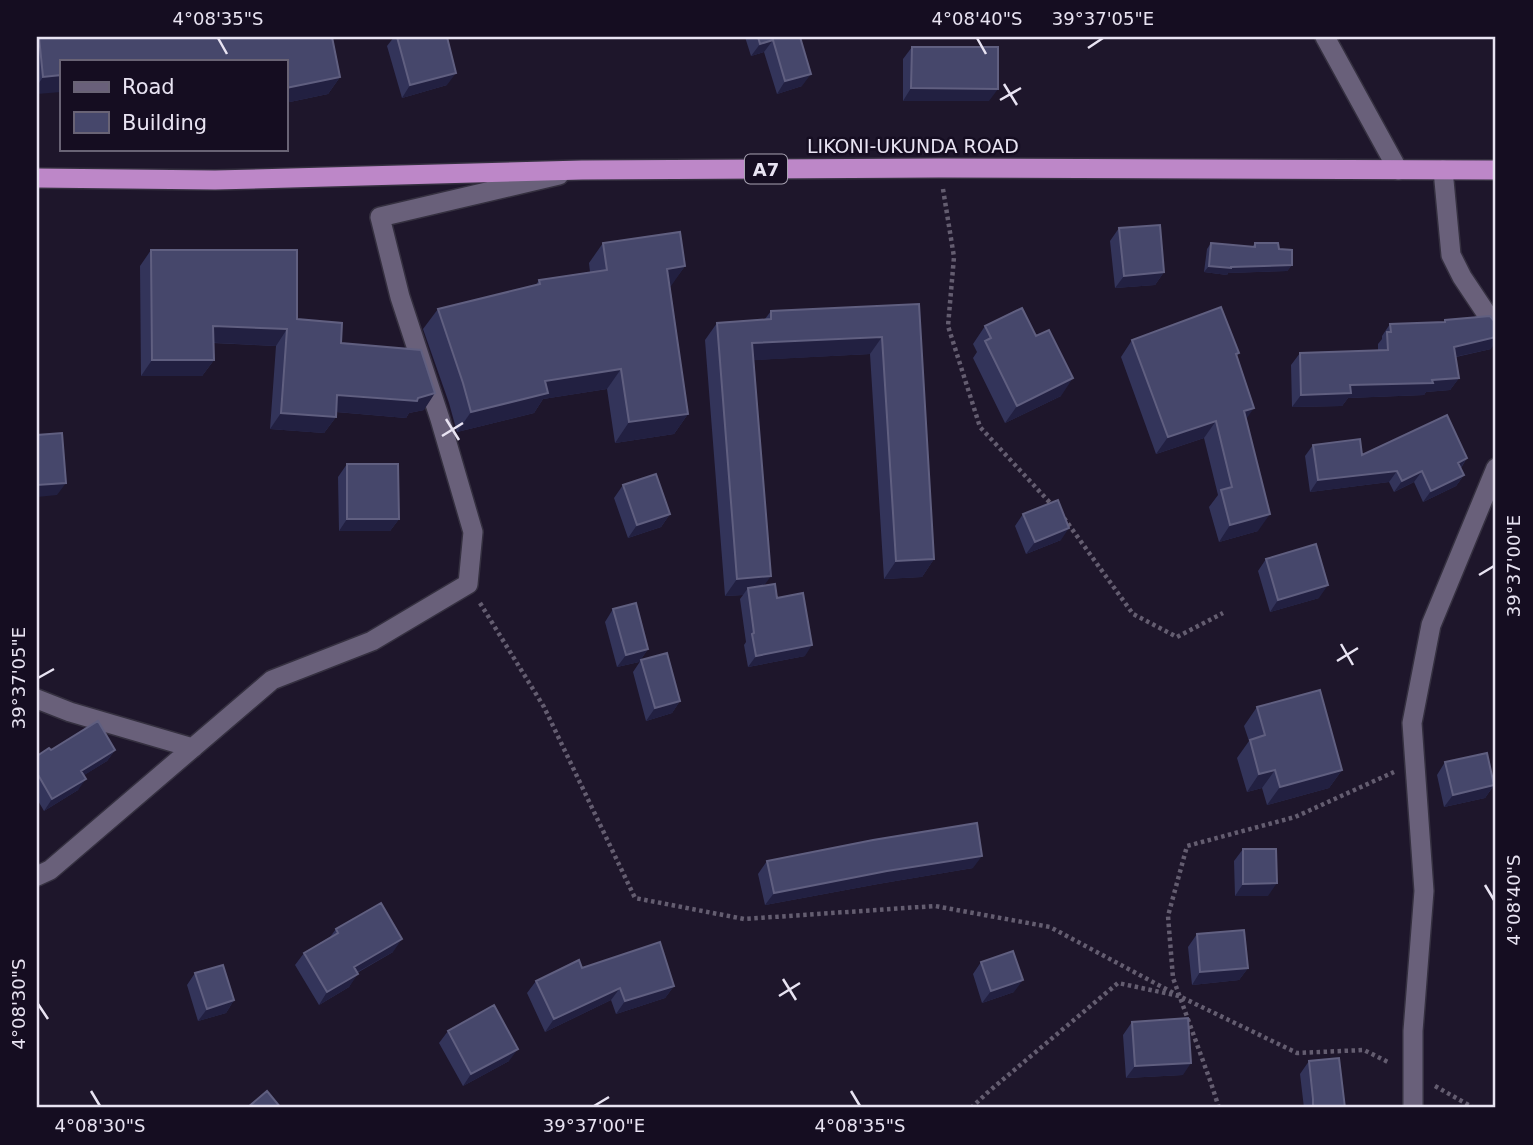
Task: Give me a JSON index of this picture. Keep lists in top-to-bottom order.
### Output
{
  "streets": {
    "highway": ["LIKONI-UKUNDA ROAD", "A7"]
  },
  "legend": ["Road", "Building"],
  "coordinates": [
    "4°08'35\"S",
    "4°08'40\"S",
    "39°37'05\"E",
    "39°37'00\"E",
    "4°08'30\"S"
  ]
}
